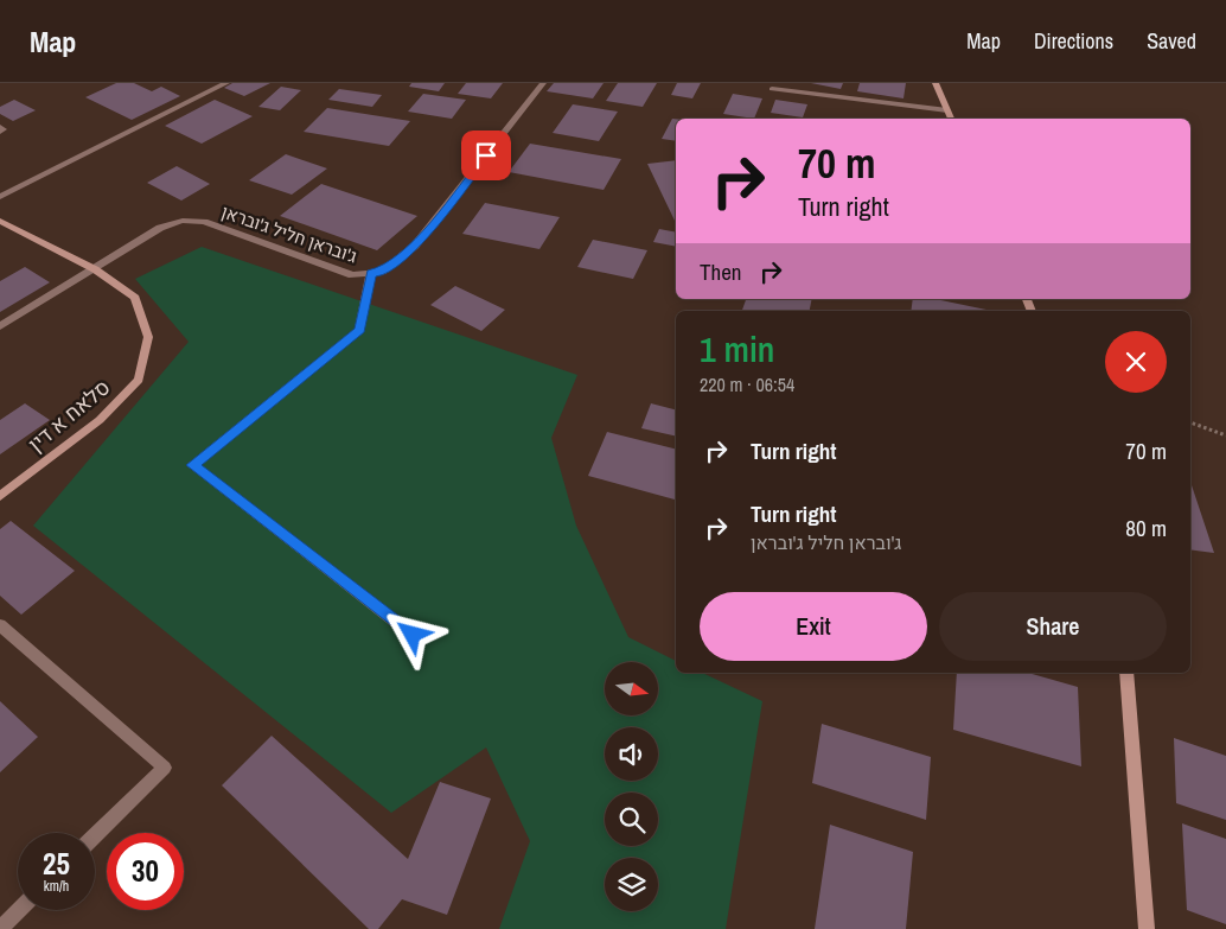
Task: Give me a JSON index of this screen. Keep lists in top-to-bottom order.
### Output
{
  "streets": {
    "street": ["ג'ובראן חליל ג'ובראן", "סלאח א דין"]
  },
  "crossings": [
    ["ג'ובראן חליל ג'ובראן", "סלאח א דין"]
  ],
  "north": "right",
  "page": {
    "header": "Map",
    "nav": ["Map", "Directions", "Saved"],
    "turn": ["70 m", "Turn right"],
    "then": "Then",
    "heading": ["1 min", "220 m · 06:54"],
    "list": [
      {
        "name": "Turn right",
        "value": "70 m"
      },
      {
        "name": "Turn right",
        "note": "ג'ובראן חליל ג'ובראן",
        "value": "80 m"
      }
    ],
    "buttons": ["Exit", "Share"],
    "speed": "25 km/h",
    "limit": "30"
  }
}
